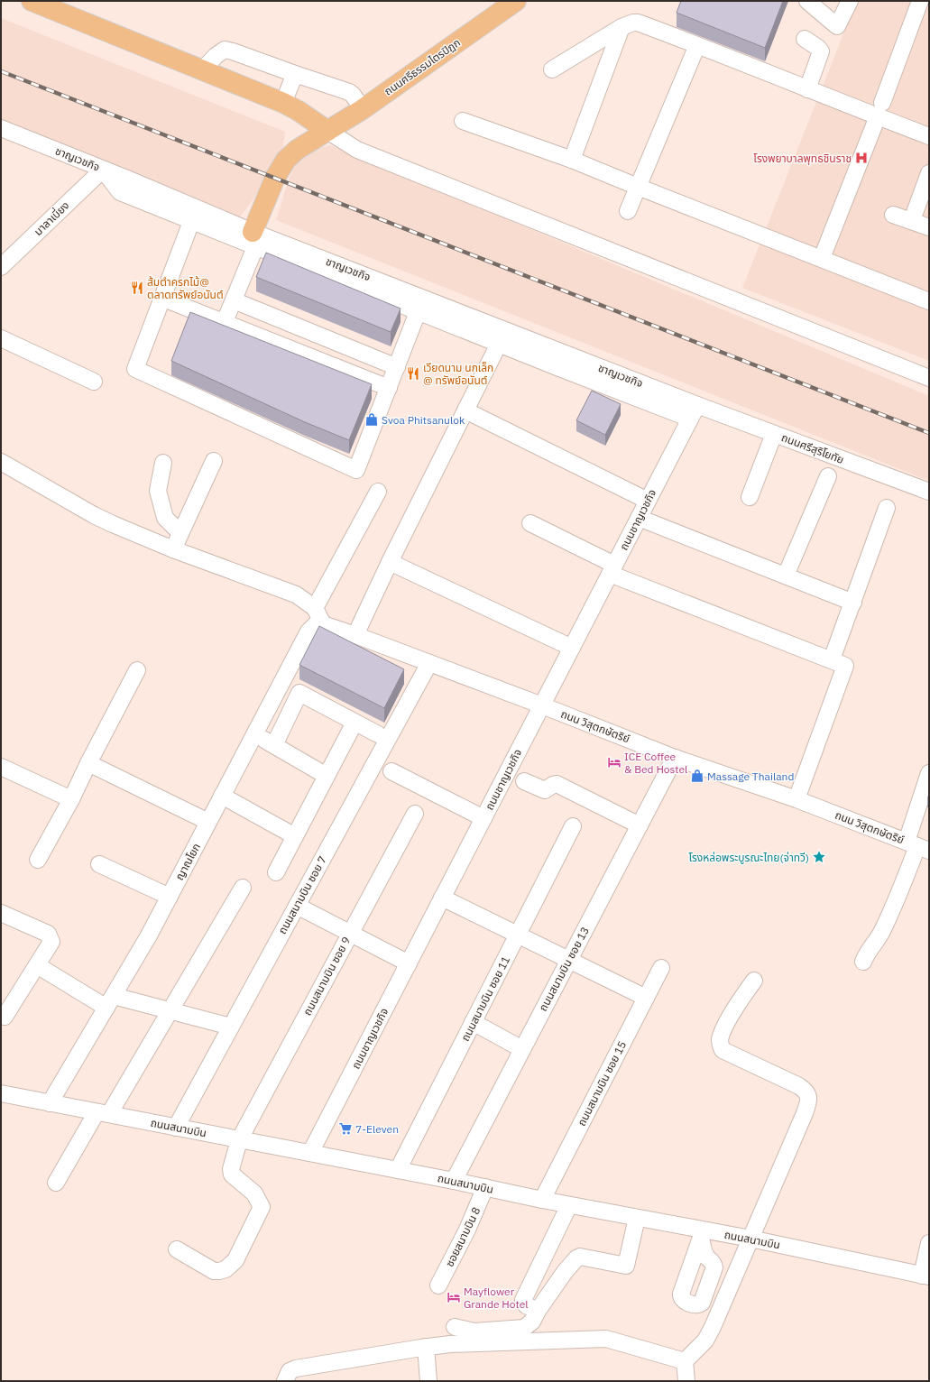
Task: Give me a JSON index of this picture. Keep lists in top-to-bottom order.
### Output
{
  "streets": {
    "main road": ["ถนนศรีธรรมไตรปิฎก"],
    "street": [
      "ชาญเวชกิจ",
      "มาลาเบี่ยง",
      "ถนนศรีสุริโยทัย",
      "ถนนชาญเวชกิจ",
      "ถนน วิสุตกษัตริย์",
      "ญาณโยก",
      "ถนนสนามบิน ซอย 7",
      "ถนนสนามบิน ซอย 13",
      "ถนนสนามบิน ซอย 9",
      "ถนนสนามบิน ซอย 11",
      "ถนนสนามบิน ซอย 15",
      "ถนนสนามบิน",
      "ซอยสนามบิน 8"
    ]
  },
  "crossings": [
    ["ถนนศรีธรรมไตรปิฎก", "ชาญเวชกิจ"],
    ["ชาญเวชกิจ", "มาลาเบี่ยง"],
    ["ชาญเวชกิจ", "ถนนศรีสุริโยทัย"],
    ["ชาญเวชกิจ", "ถนนชาญเวชกิจ"],
    ["ถนนศรีสุริโยทัย", "ถนนชาญเวชกิจ"],
    ["ถนนชาญเวชกิจ", "ถนน วิสุตกษัตริย์"],
    ["ถนนชาญเวชกิจ", "ถนนสนามบิน"],
    ["ถนน วิสุตกษัตริย์", "ญาณโยก"],
    ["ถนน วิสุตกษัตริย์", "ถนนสนามบิน ซอย 7"],
    ["ถนน วิสุตกษัตริย์", "ถนนสนามบิน ซอย 13"],
    ["ญาณโยก", "ถนนสนามบิน"],
    ["ถนนสนามบิน ซอย 7", "ถนนสนามบิน"],
    ["ถนนสนามบิน ซอย 13", "ถนนสนามบิน"],
    ["ถนนสนามบิน ซอย 9", "ถนนสนามบิน"],
    ["ถนนสนามบิน ซอย 11", "ถนนสนามบิน"],
    ["ถนนสนามบิน ซอย 15", "ถนนสนามบิน"],
    ["ถนนสนามบิน", "ซอยสนามบิน 8"]
  ],
  "places": {
    "hospital": ["โรงพยาบาลพุทธชินราช"],
    "restaurant": ["ส้มตำครกไม้@ ตลาดทรัพย์อนันต์", "เวียดนาม นกเล็ก @ ทรัพย์อนันต์"],
    "shop": ["Svoa Phitsanulok", "Massage Thailand"],
    "hotel": ["ICE Coffee & Bed Hostel", "Mayflower Grande Hotel"],
    "place": ["โรงหล่อพระบูรณะไทย(จ่าทวี)"],
    "supermarket": ["7-Eleven"]
  }
}
